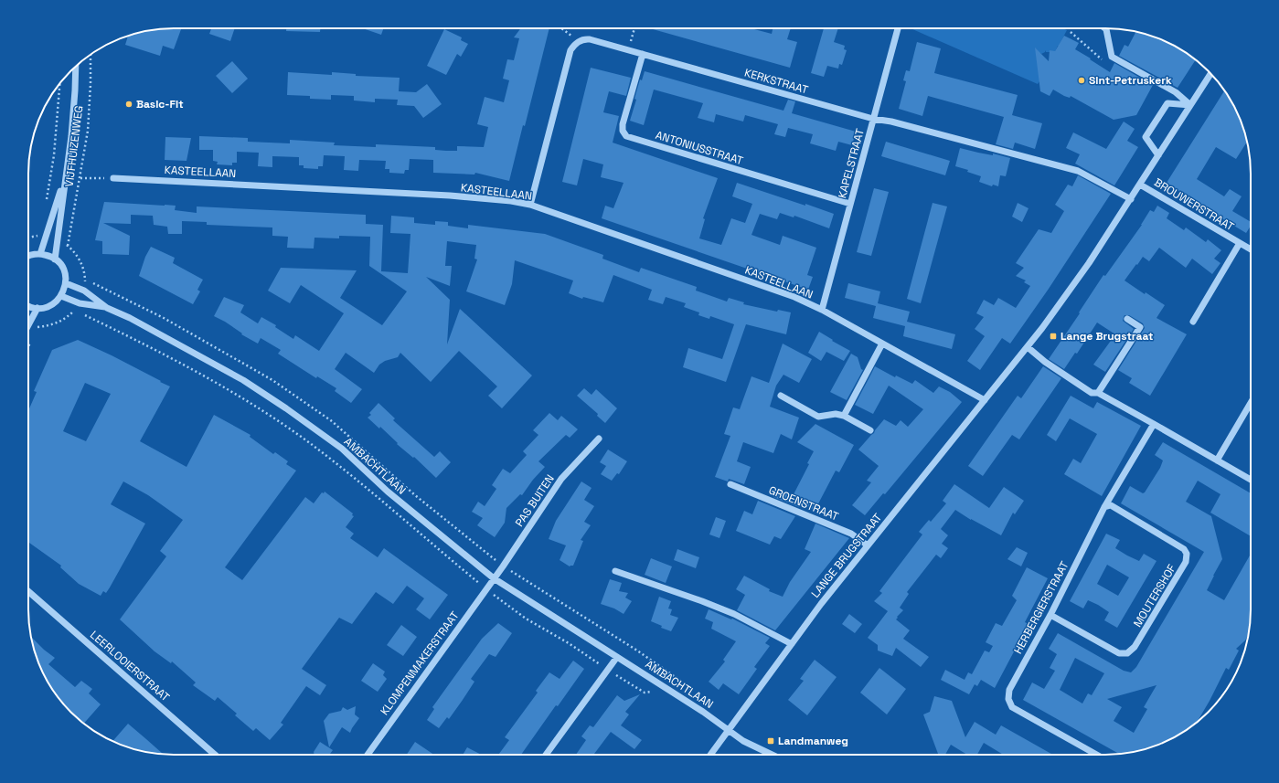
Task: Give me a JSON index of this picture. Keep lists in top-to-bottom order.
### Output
{
  "streets": {
    "street": [
      "KERKSTRAAT",
      "VIJFHUIZENWEG",
      "ANTONIUSSTRAAT",
      "KAPELSTRAAT",
      "KASTEELLAAN",
      "BROUWERSTRAAT",
      "AMBACHTLAAN",
      "PAS BUITEN",
      "GROENSTRAAT",
      "LANGE BRUGSTRAAT",
      "MOUTERSHOF",
      "HERBERGIERSTRAAT",
      "KLOMPENMAKERSTRAAT",
      "LEERLOOIERSTRAAT"
    ]
  },
  "crossings": [
    ["KERKSTRAAT", "ANTONIUSSTRAAT"],
    ["KERKSTRAAT", "KAPELSTRAAT"],
    ["KERKSTRAAT", "LANGE BRUGSTRAAT"],
    ["ANTONIUSSTRAAT", "KAPELSTRAAT"],
    ["KAPELSTRAAT", "KASTEELLAAN"],
    ["KASTEELLAAN", "LANGE BRUGSTRAAT"],
    ["BROUWERSTRAAT", "LANGE BRUGSTRAAT"],
    ["AMBACHTLAAN", "PAS BUITEN"],
    ["AMBACHTLAAN", "LANGE BRUGSTRAAT"],
    ["AMBACHTLAAN", "KLOMPENMAKERSTRAAT"],
    ["PAS BUITEN", "KLOMPENMAKERSTRAAT"],
    ["GROENSTRAAT", "LANGE BRUGSTRAAT"],
    ["MOUTERSHOF", "HERBERGIERSTRAAT"]
  ],
  "places": {
    "other": ["Sint-Petruskerk", "Basic-Fit"],
    "transit": ["Lange Brugstraat", "Landmanweg"]
  }
}
